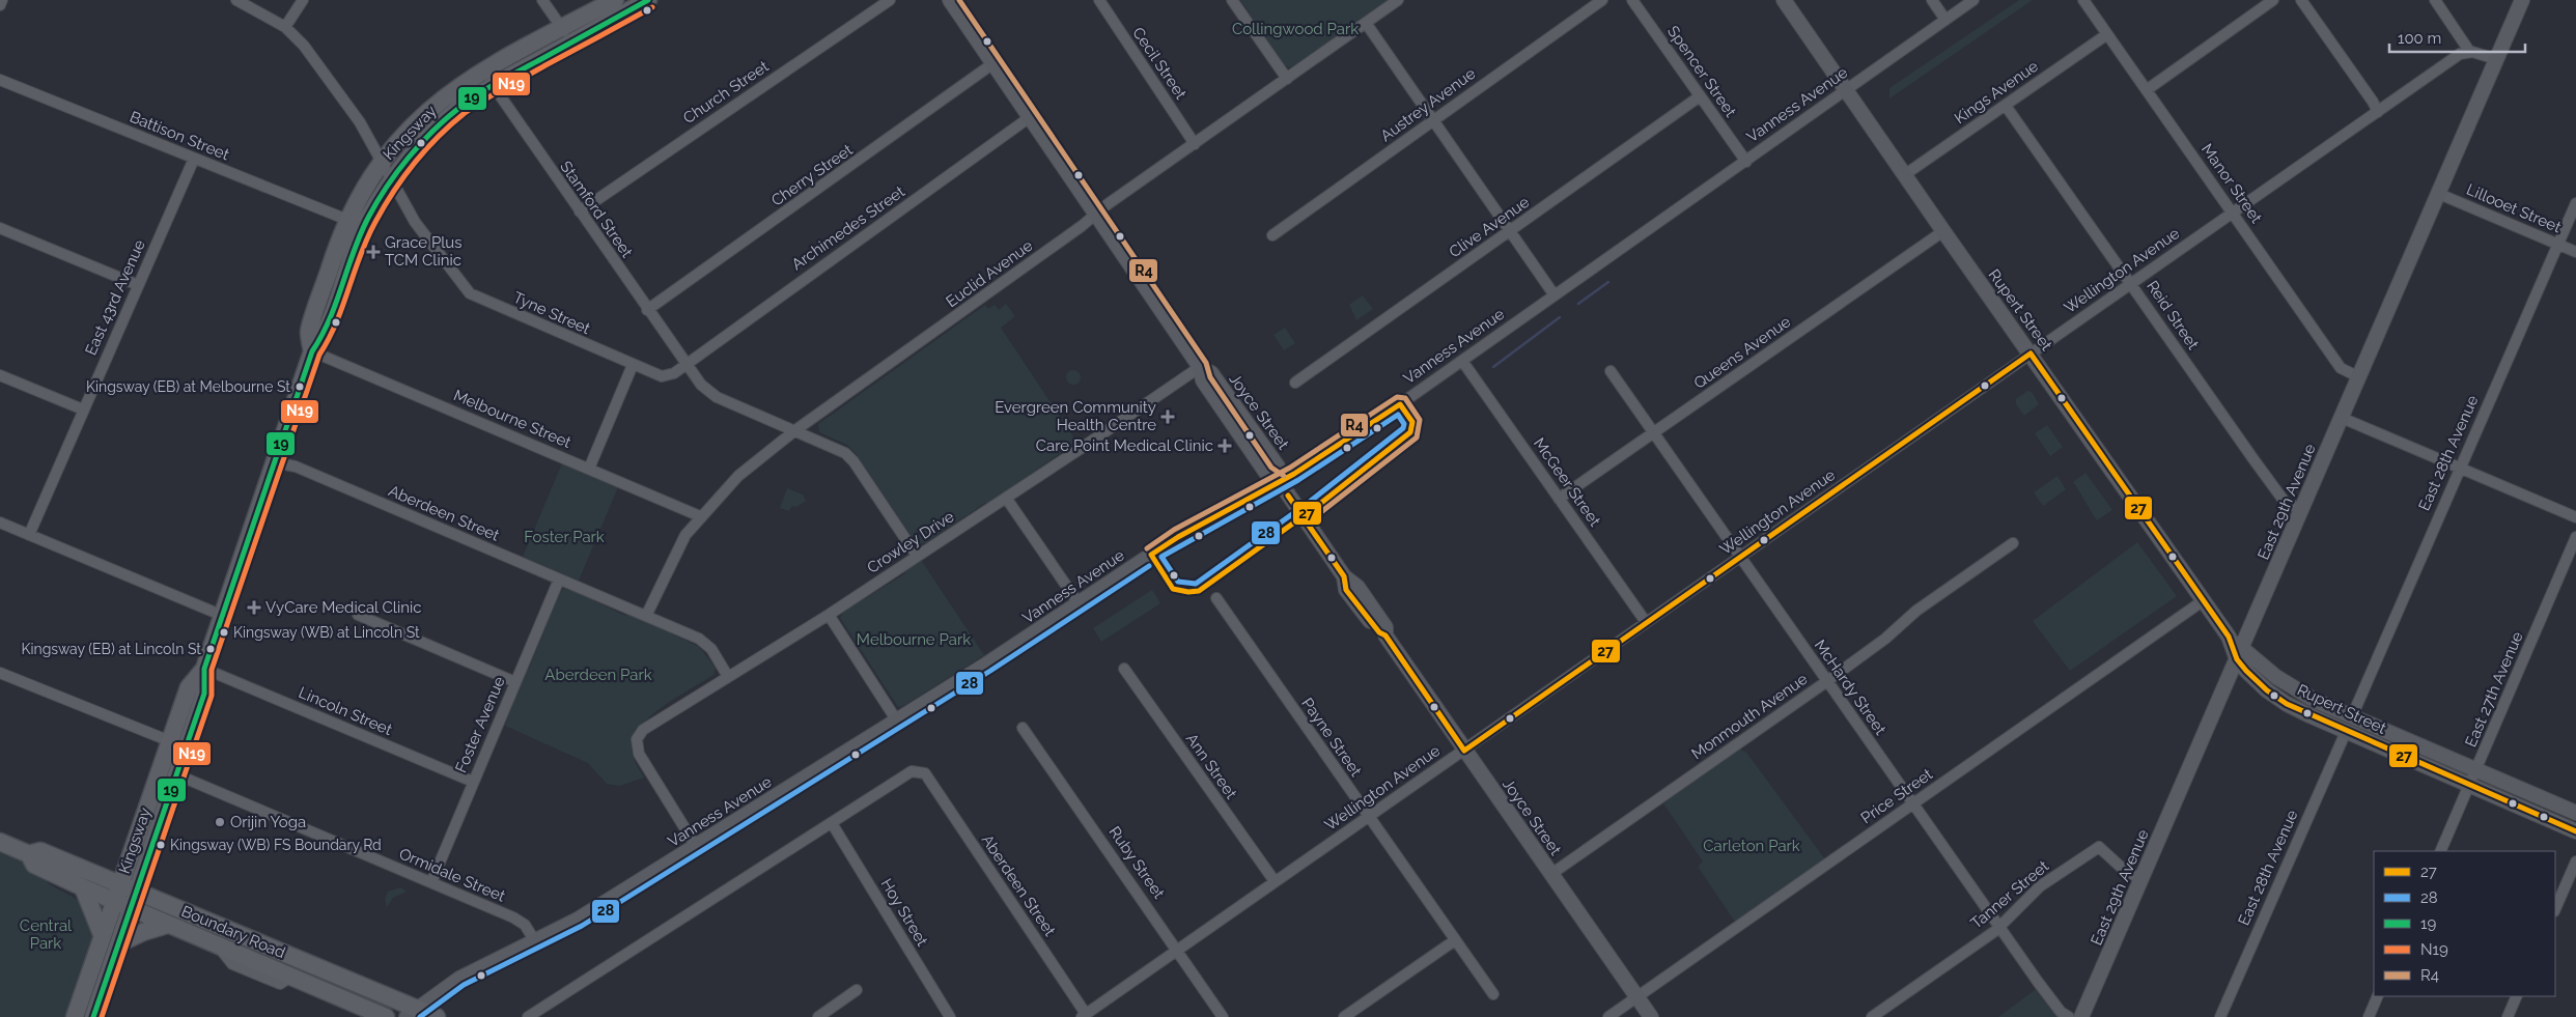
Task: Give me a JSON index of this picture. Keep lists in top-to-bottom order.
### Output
{
  "streets": {
    "main road": ["Kingsway", "Boundary Road"],
    "street": [
      "Cecil Street",
      "Spencer Street",
      "Church Street",
      "Kings Avenue",
      "Austrey Avenue",
      "Vanness Avenue",
      "Battison Street",
      "Cherry Street",
      "Manor Street",
      "Lillooet Street",
      "Stamford Street",
      "Clive Avenue",
      "Archimedes Street",
      "Wellington Avenue",
      "Euclid Avenue",
      "East 43rd Avenue",
      "Rupert Street",
      "Tyne Street",
      "Reid Street",
      "Queens Avenue",
      "Joyce Street",
      "Melbourne Street",
      "East 28th Avenue",
      "McGeer Street",
      "East 29th Avenue",
      "Aberdeen Street",
      "Crowley Drive",
      "McHardy Street",
      "East 27th Avenue",
      "Lincoln Street",
      "Monmouth Avenue",
      "Foster Avenue",
      "Payne Street",
      "Ann Street",
      "Price Street",
      "Ruby Street",
      "Ormidale Street",
      "Tanner Street",
      "Hoy Street"
    ]
  },
  "crossings": [
    ["Cecil Street", "Euclid Avenue"],
    ["Spencer Street", "Vanness Avenue"],
    ["Spencer Street", "Clive Avenue"],
    ["Church Street", "Stamford Street"],
    ["Kings Avenue", "Manor Street"],
    ["Kings Avenue", "Rupert Street"],
    ["Kings Avenue", "Reid Street"],
    ["Vanness Avenue", "Rupert Street"],
    ["Vanness Avenue", "Joyce Street"],
    ["Vanness Avenue", "McGeer Street"],
    ["Vanness Avenue", "Crowley Drive"],
    ["Vanness Avenue", "Ormidale Street"],
    ["Vanness Avenue", "Boundary Road"],
    ["Kingsway", "Battison Street"],
    ["Kingsway", "Stamford Street"],
    ["Kingsway", "Tyne Street"],
    ["Kingsway", "Melbourne Street"],
    ["Kingsway", "Aberdeen Street"],
    ["Kingsway", "Lincoln Street"],
    ["Kingsway", "Ormidale Street"],
    ["Kingsway", "Boundary Road"],
    ["Battison Street", "East 43rd Avenue"],
    ["Cherry Street", "Stamford Street"],
    ["Cherry Street", "Joyce Street"],
    ["Manor Street", "Wellington Avenue"],
    ["Manor Street", "East 29th Avenue"],
    ["Lillooet Street", "East 28th Avenue"],
    ["Lillooet Street", "East 29th Avenue"],
    ["Stamford Street", "Archimedes Street"],
    ["Stamford Street", "Tyne Street"],
    ["Archimedes Street", "Tyne Street"],
    ["Archimedes Street", "Joyce Street"],
    ["Wellington Avenue", "Rupert Street"],
    ["Wellington Avenue", "Reid Street"],
    ["Wellington Avenue", "Joyce Street"],
    ["Wellington Avenue", "McGeer Street"],
    ["Wellington Avenue", "Aberdeen Street"],
    ["Wellington Avenue", "McHardy Street"],
    ["Wellington Avenue", "Payne Street"],
    ["Wellington Avenue", "Ann Street"],
    ["Wellington Avenue", "Ruby Street"],
    ["Euclid Avenue", "Joyce Street"],
    ["Euclid Avenue", "Melbourne Street"],
    ["Euclid Avenue", "Aberdeen Street"],
    ["Rupert Street", "Queens Avenue"],
    ["Rupert Street", "East 28th Avenue"],
    ["Rupert Street", "East 29th Avenue"],
    ["Rupert Street", "East 27th Avenue"],
    ["Rupert Street", "Price Street"],
    ["Reid Street", "East 29th Avenue"],
    ["Queens Avenue", "McGeer Street"],
    ["Queens Avenue", "McHardy Street"],
    ["Joyce Street", "Crowley Drive"],
    ["Joyce Street", "Monmouth Avenue"],
    ["Joyce Street", "Price Street"],
    ["East 29th Avenue", "Tanner Street"],
    ["Aberdeen Street", "Crowley Drive"],
    ["Aberdeen Street", "Foster Avenue"],
    ["Aberdeen Street", "Hoy Street"],
    ["McHardy Street", "Monmouth Avenue"],
    ["McHardy Street", "Price Street"],
    ["McHardy Street", "Tanner Street"],
    ["Lincoln Street", "Foster Avenue"],
    ["Foster Avenue", "Ormidale Street"]
  ],
  "parks": [
    "Collingwood Park",
    "Foster Park",
    "Melbourne Park",
    "Aberdeen Park",
    "Carleton Park",
    "Central Park"
  ],
  "places": {
    "health": [
      "Grace Plus TCM Clinic",
      "Evergreen Community Health Centre",
      "Care Point Medical Clinic",
      "VyCare Medical Clinic"
    ],
    "other": [
      "Kingsway (EB) at Melbourne St",
      "Kingsway (WB) at Lincoln St",
      "Kingsway (EB) at Lincoln St",
      "Orijin Yoga",
      "Kingsway (WB) FS Boundary Rd"
    ]
  },
  "lines": [
    "transit line 19",
    "transit line R4",
    "transit line N19",
    "transit line 27",
    "transit line 28"
  ],
  "legend": [
    "27",
    "28",
    "19",
    "N19",
    "R4"
  ],
  "scale_bar": "100 m"
}
